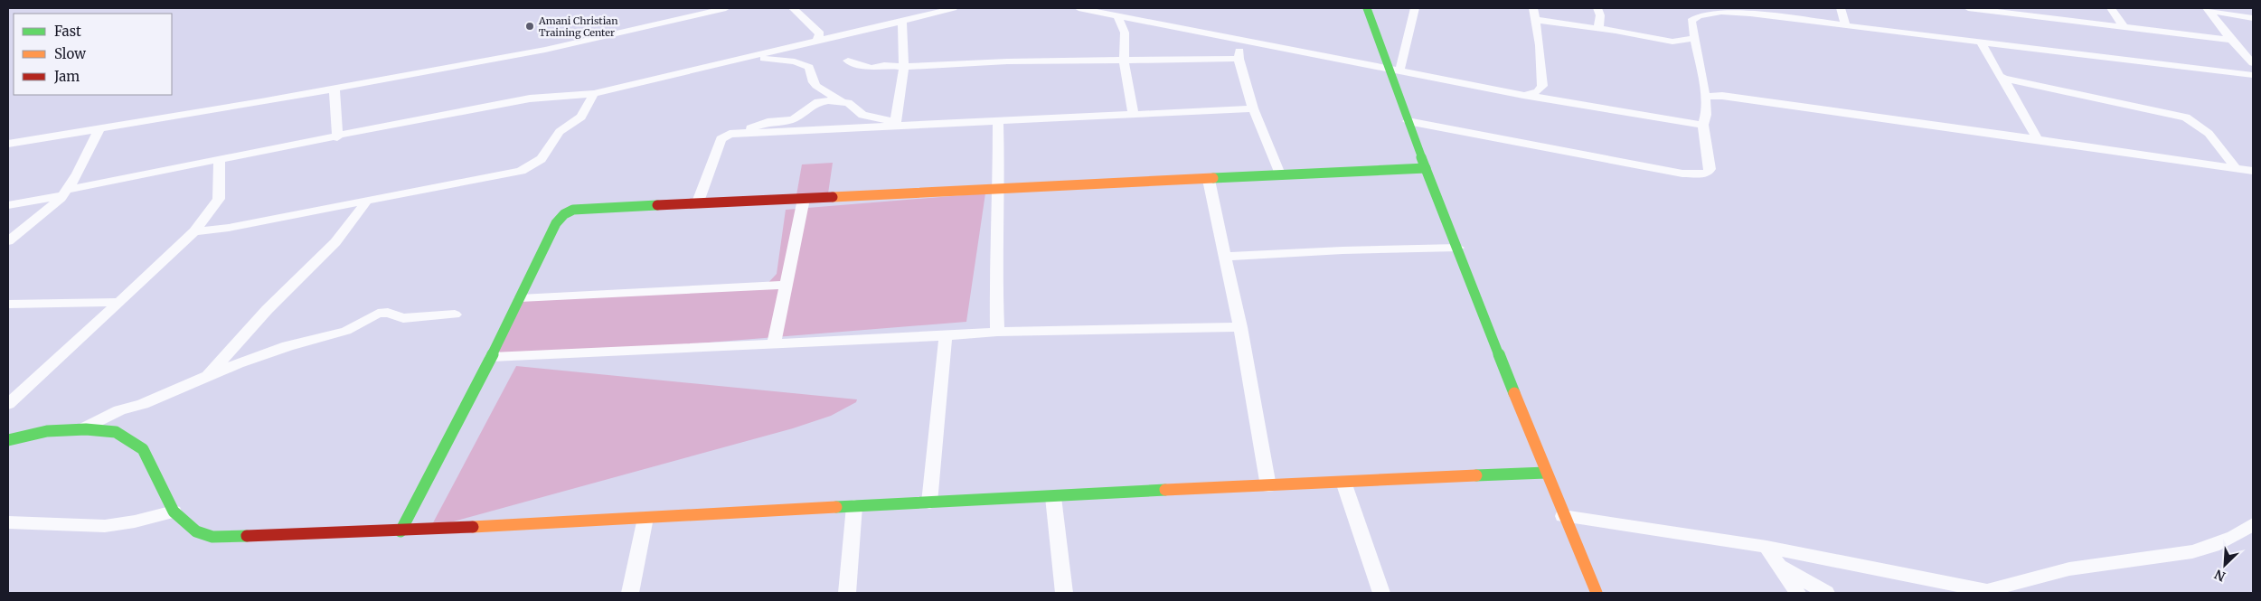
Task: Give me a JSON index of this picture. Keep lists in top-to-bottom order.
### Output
{
  "places": ["Amani Christian Training Center"],
  "legend": ["Fast", "Slow", "Jam"],
  "north": "bottom left"
}
